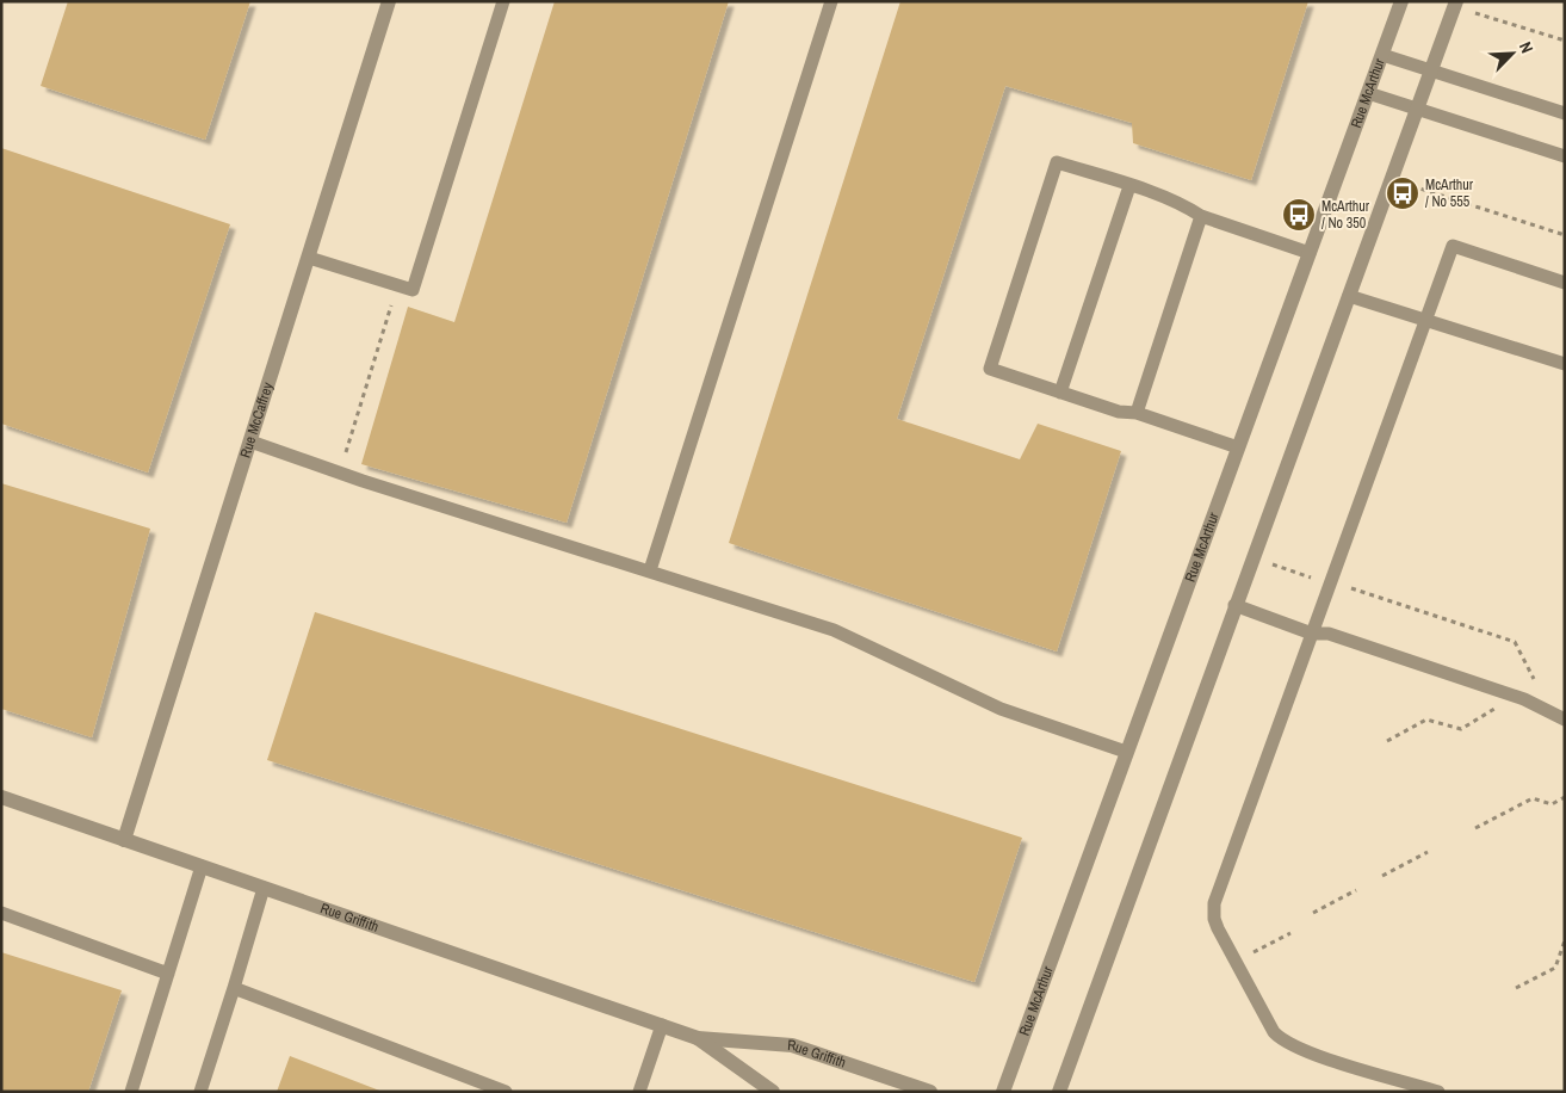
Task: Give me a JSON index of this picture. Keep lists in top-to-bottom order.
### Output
{
  "streets": {
    "street": ["Rue McArthur", "Rue McCaffrey", "Rue Griffith"]
  },
  "crossings": [
    ["Rue McCaffrey", "Rue Griffith"]
  ],
  "places": {
    "bus stop": ["McArthur / No 555", "McArthur / No 350"]
  },
  "north": "top right"
}
